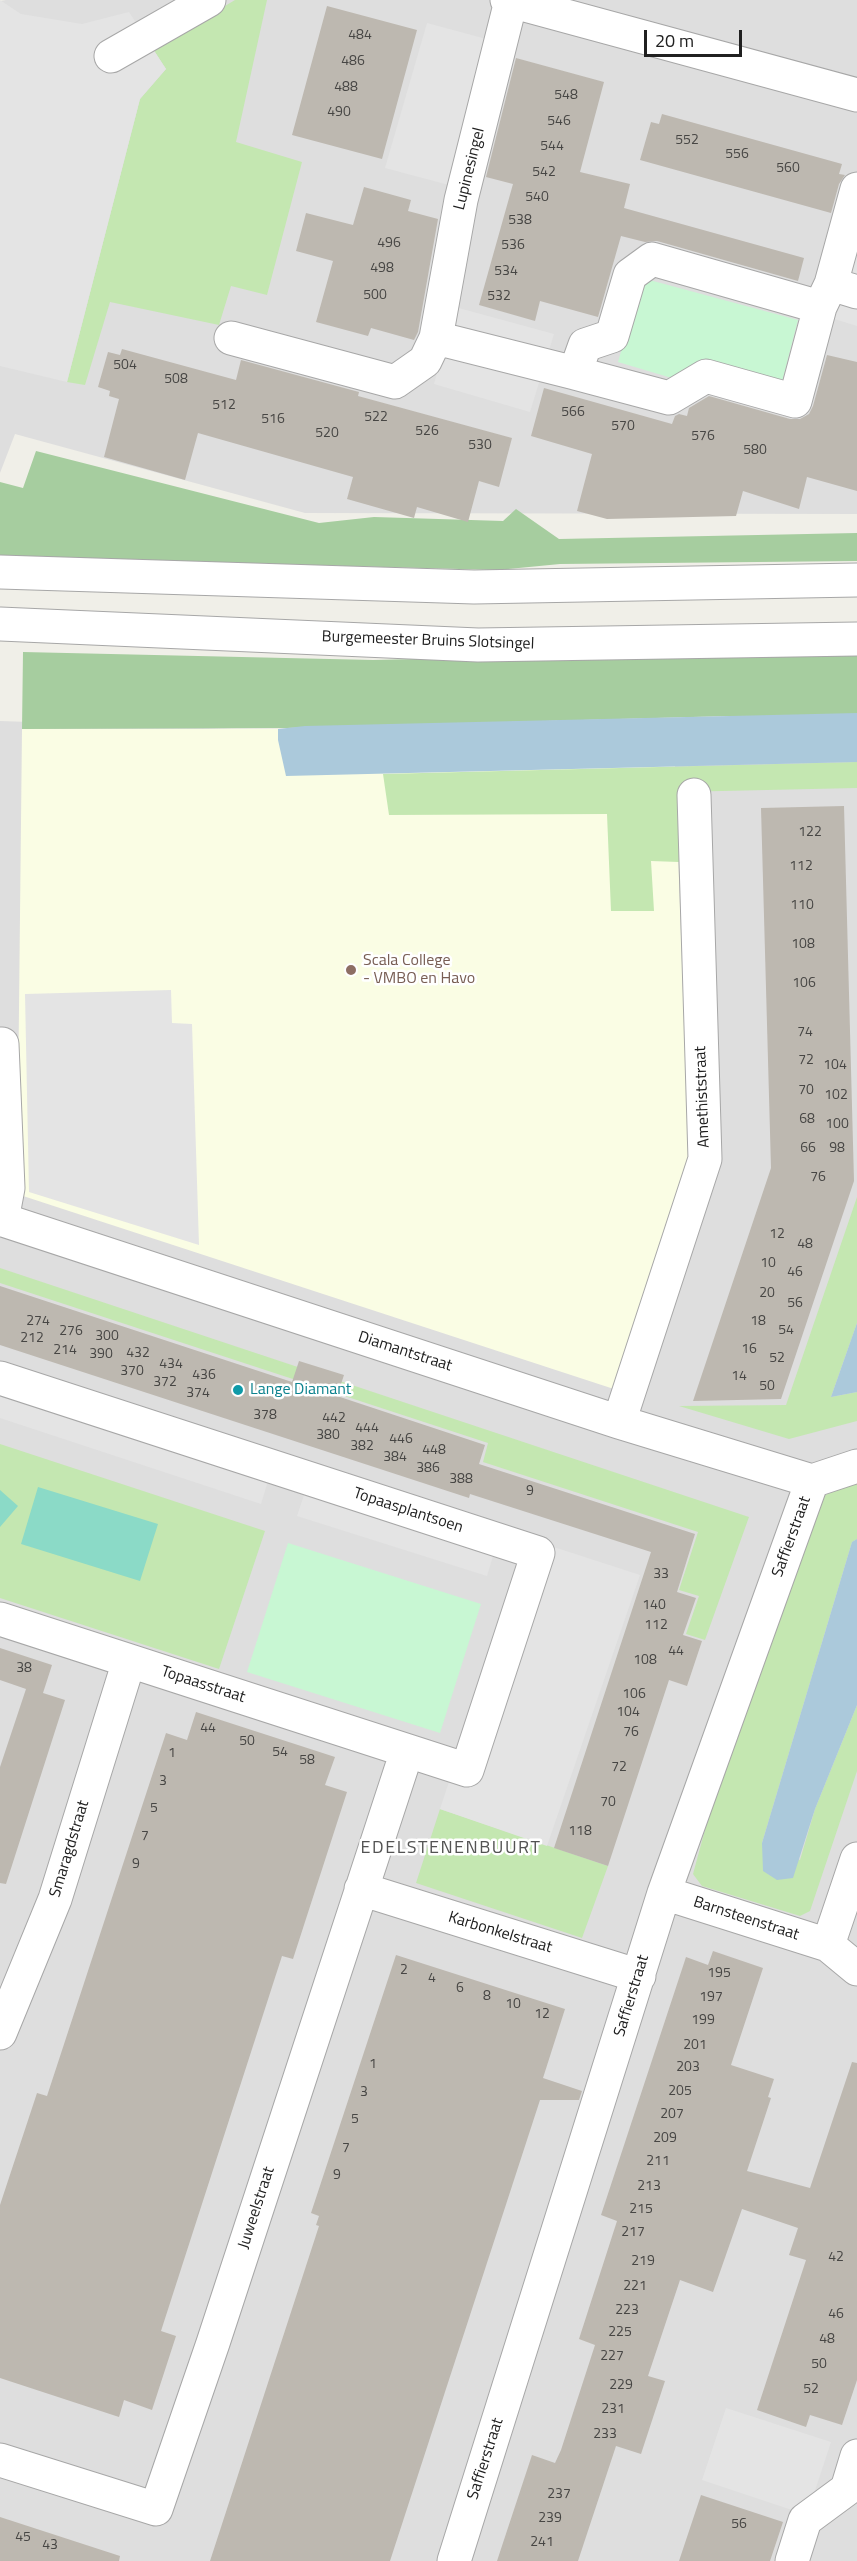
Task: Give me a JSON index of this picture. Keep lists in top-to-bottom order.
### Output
{
  "streets": {
    "street": [
      "Lupinesingel",
      "Burgemeester Bruins Slotsingel",
      "Amethiststraat",
      "Diamantstraat",
      "Topaasplantsoen",
      "Saffierstraat",
      "Topaasstraat",
      "Smaragdstraat",
      "Barnsteenstraat",
      "Karbonkelstraat",
      "Juweelstraat"
    ]
  },
  "crossings": [
    ["Amethiststraat", "Diamantstraat"],
    ["Diamantstraat", "Saffierstraat"],
    ["Topaasplantsoen", "Topaasstraat"],
    ["Topaasplantsoen", "Juweelstraat"],
    ["Saffierstraat", "Barnsteenstraat"],
    ["Saffierstraat", "Karbonkelstraat"],
    ["Topaasstraat", "Smaragdstraat"],
    ["Topaasstraat", "Juweelstraat"],
    ["Karbonkelstraat", "Juweelstraat"]
  ],
  "districts": ["EDELSTENENBUURT"],
  "places": ["Scala College - VMBO en Havo", "Lange Diamant"],
  "house_numbers": [
    "484",
    "486",
    "488",
    "548",
    "490",
    "546",
    "552",
    "544",
    "556",
    "560",
    "542",
    "540",
    "538",
    "496",
    "536",
    "498",
    "534",
    "500",
    "532",
    "504",
    "508",
    "512",
    "566",
    "522",
    "516",
    "570",
    "526",
    "520",
    "576",
    "530",
    "580",
    "122",
    "112",
    "110",
    "108",
    "106",
    "74",
    "72",
    "104",
    "70",
    "102",
    "68",
    "100",
    "66",
    "98",
    "76",
    "12",
    "48",
    "10",
    "46",
    "20",
    "56",
    "274",
    "18",
    "54",
    "276",
    "300",
    "212",
    "16",
    "214",
    "432",
    "390",
    "52",
    "434",
    "370",
    "436",
    "14",
    "372",
    "50",
    "374",
    "378",
    "442",
    "444",
    "380",
    "446",
    "382",
    "448",
    "384",
    "386",
    "388",
    "9",
    "33",
    "140",
    "112",
    "44",
    "108",
    "38",
    "106",
    "104",
    "44",
    "76",
    "50",
    "54",
    "1",
    "58",
    "72",
    "3",
    "70",
    "5",
    "118",
    "7",
    "9",
    "2",
    "195",
    "4",
    "6",
    "8",
    "197",
    "10",
    "12",
    "199",
    "201",
    "1",
    "203",
    "205",
    "3",
    "207",
    "5",
    "209",
    "7",
    "211",
    "9",
    "213",
    "215",
    "217",
    "42",
    "219",
    "221",
    "223",
    "46",
    "225",
    "48",
    "227",
    "50",
    "229",
    "52",
    "231",
    "233",
    "237",
    "239",
    "56",
    "45",
    "241",
    "43"
  ],
  "scale_bar": "20 m"
}
